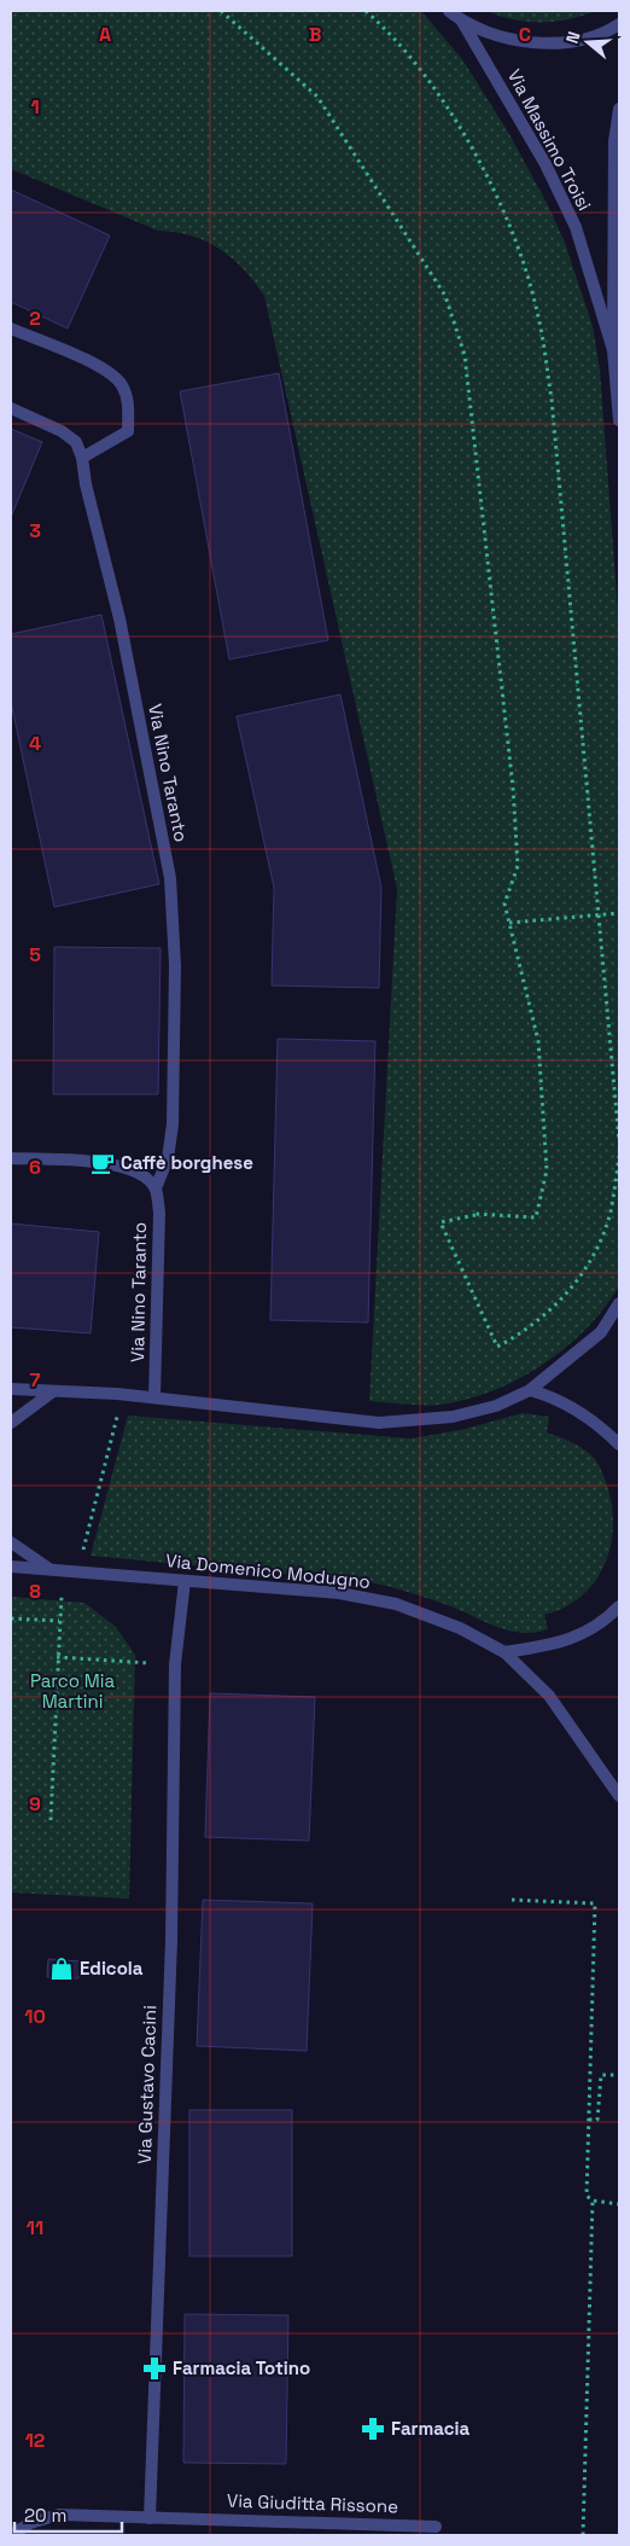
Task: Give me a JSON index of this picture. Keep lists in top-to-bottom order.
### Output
{
  "streets": {
    "street": [
      "Via Massimo Troisi",
      "Via Nino Taranto",
      "Via Domenico Modugno",
      "Via Gustavo Cacini",
      "Via Giuditta Rissone"
    ]
  },
  "crossings": [
    ["Via Domenico Modugno", "Via Gustavo Cacini"],
    ["Via Gustavo Cacini", "Via Giuditta Rissone"]
  ],
  "parks": ["Parco Mia Martini"],
  "places": {
    "cafe": ["Caffè borghese"],
    "shop": ["Edicola"],
    "pharmacy": ["Farmacia Totino", "Farmacia"]
  },
  "scale_bar": "20 m",
  "north": "left",
  "grid": {
    "columns": ["A", "B", "C"],
    "rows": [
      "1",
      "2",
      "3",
      "4",
      "5",
      "6",
      "7",
      "8",
      "9",
      "10",
      "11",
      "12"
    ]
  }
}
